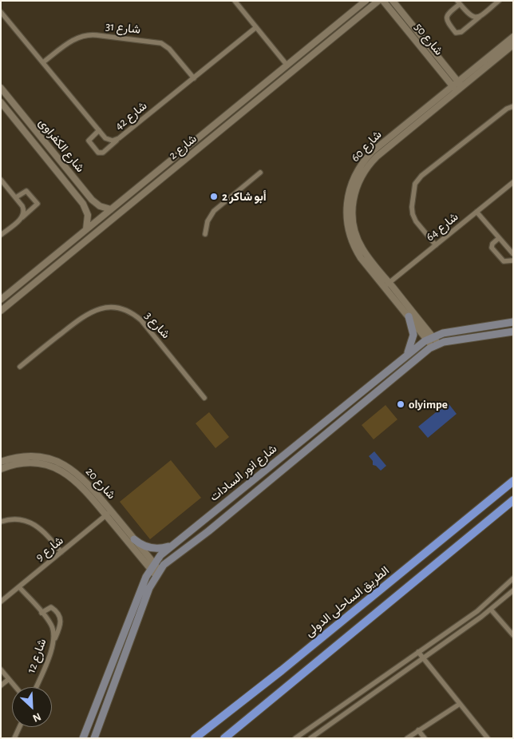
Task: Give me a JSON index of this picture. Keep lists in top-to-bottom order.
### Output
{
  "streets": {
    "highway": ["الطريق الساحلى الدولى"],
    "main road": ["شارع انور السادات"],
    "street": [
      "شارع 31",
      "شارع 50",
      "شارع 42",
      "شارع الكفراوى",
      "شارع 60",
      "شارع 2",
      "شارع 64",
      "شارع 3",
      "شارع 20",
      "شارع 9",
      "شارع 12"
    ]
  },
  "crossings": [
    ["شارع 31", "شارع 42"],
    ["شارع 50", "شارع 60"],
    ["شارع الكفراوى", "شارع 2"],
    ["شارع 60", "شارع 64"],
    ["شارع 60", "شارع انور السادات"],
    ["شارع انور السادات", "شارع 20"],
    ["شارع 20", "شارع 9"],
    ["شارع 9", "شارع 12"]
  ],
  "places": ["أبو شاكر 2", "olyimpe"],
  "north": "bottom right"
}
